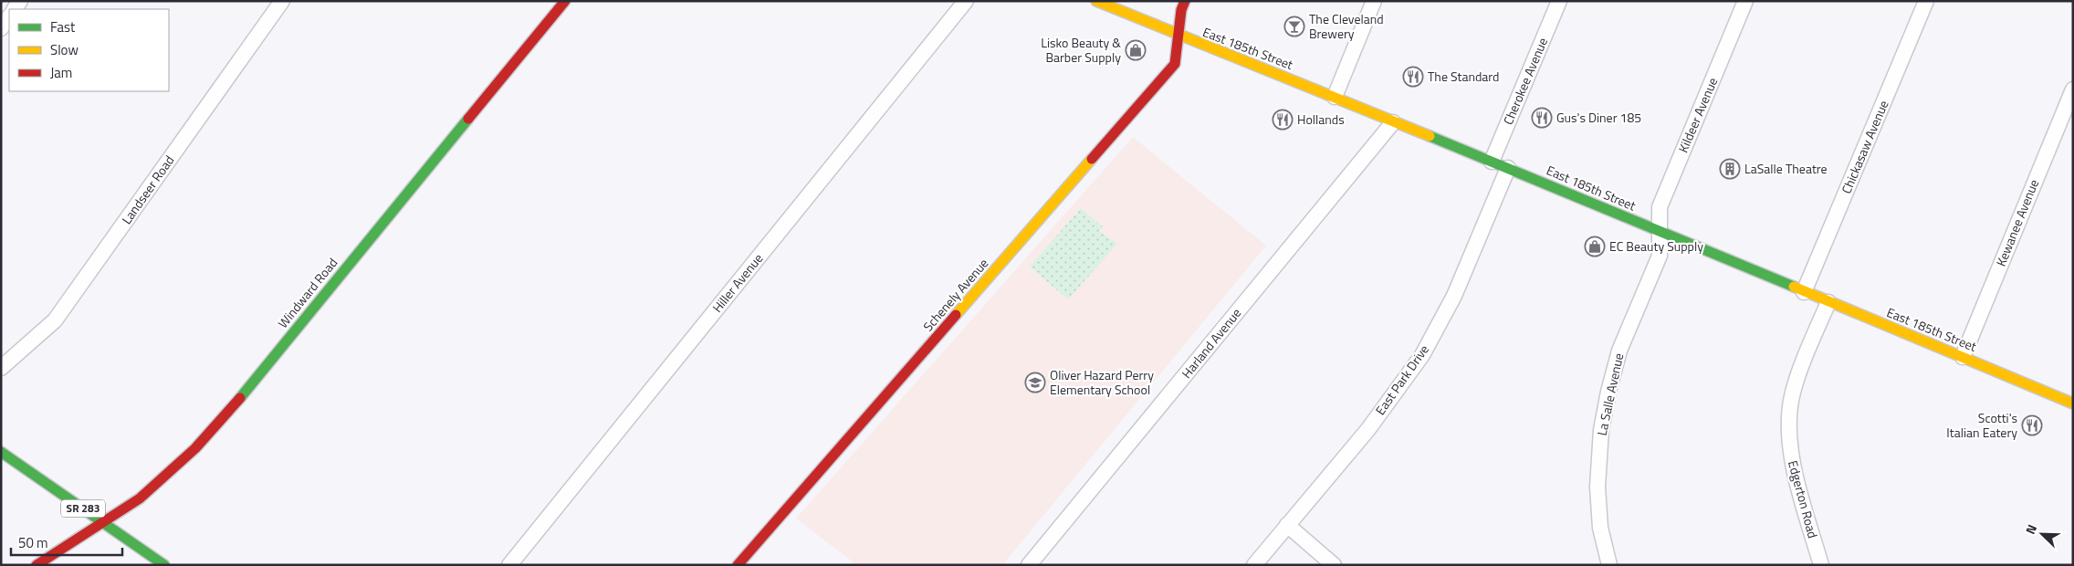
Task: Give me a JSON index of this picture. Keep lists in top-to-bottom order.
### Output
{
  "streets": {
    "street": [
      "East 185th Street",
      "Cherokee Avenue",
      "Kildeer Avenue",
      "Chickasaw Avenue",
      "Landseer Road",
      "Kewanee Avenue",
      "Hiller Avenue",
      "Windward Road",
      "Schenely Avenue",
      "Harland Avenue",
      "East Park Drive",
      "La Salle Avenue",
      "Edgerton Road",
      "SR 283"
    ]
  },
  "crossings": [
    ["East 185th Street", "Cherokee Avenue"],
    ["East 185th Street", "Kildeer Avenue"],
    ["East 185th Street", "Chickasaw Avenue"],
    ["East 185th Street", "Kewanee Avenue"],
    ["East 185th Street", "Schenely Avenue"],
    ["East 185th Street", "Harland Avenue"],
    ["East 185th Street", "East Park Drive"],
    ["East 185th Street", "La Salle Avenue"],
    ["East 185th Street", "Edgerton Road"],
    ["Kildeer Avenue", "La Salle Avenue"],
    ["Windward Road", "SR 283"]
  ],
  "places": {
    "bar": ["The Cleveland Brewery"],
    "shop": ["Lisko Beauty & Barber Supply", "EC Beauty Supply"],
    "restaurant": [
      "The Standard",
      "Gus's Diner 185",
      "Hollands",
      "Scotti's Italian Eatery"
    ],
    "building": ["LaSalle Theatre"],
    "school or university": ["Oliver Hazard Perry Elementary School"]
  },
  "legend": ["Fast", "Slow", "Jam"],
  "scale_bar": "50 m",
  "north": "top left"
}
